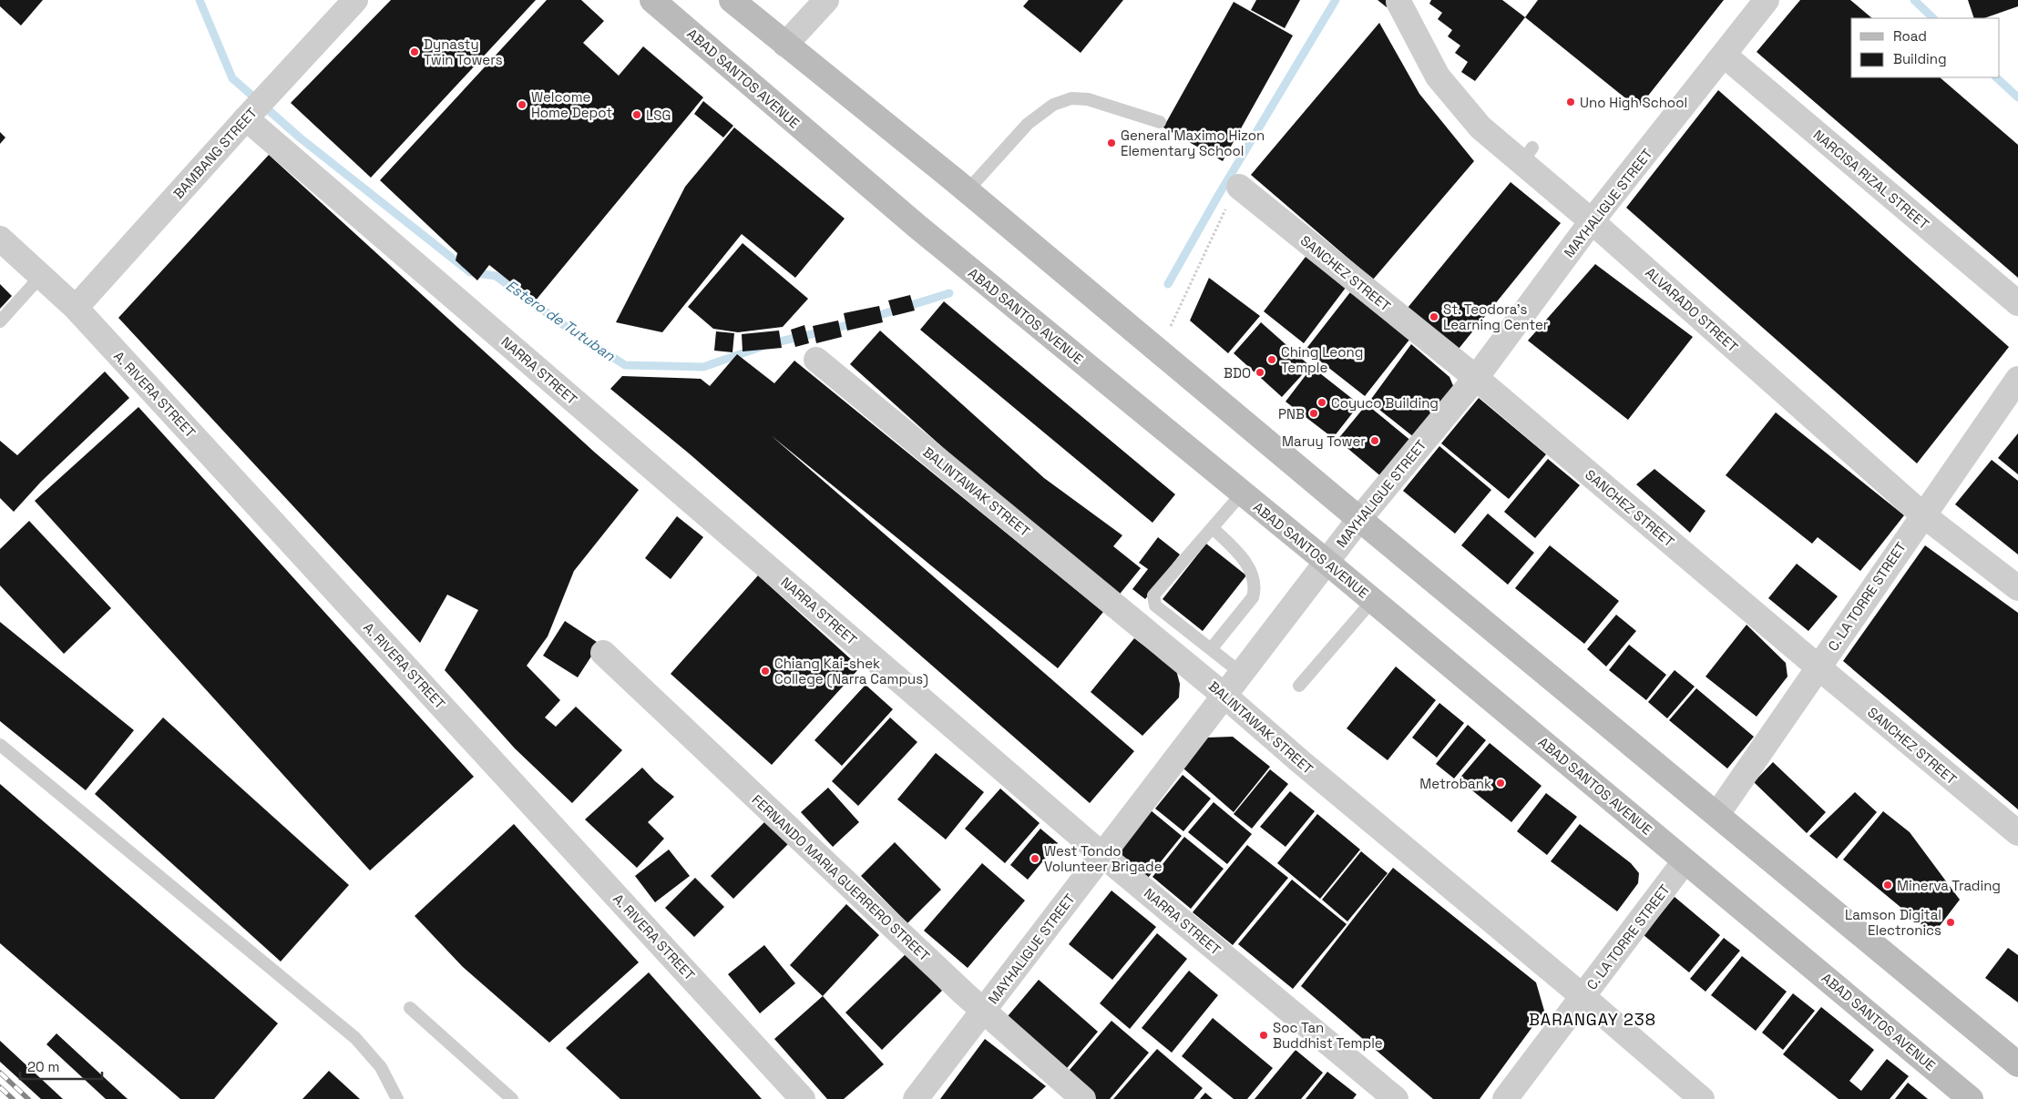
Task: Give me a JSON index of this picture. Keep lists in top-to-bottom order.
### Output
{
  "streets": {
    "main road": ["ABAD SANTOS AVENUE"],
    "street": [
      "BAMBANG STREET",
      "NARCISA RIZAL STREET",
      "MAYHALIGUE STREET",
      "SANCHEZ STREET",
      "ALVARADO STREET",
      "NARRA STREET",
      "A. RIVERA STREET",
      "BALINTAWAK STREET",
      "C. LA TORRE STREET",
      "FERNANDO MARIA GUERRERO STREET"
    ]
  },
  "crossings": [
    ["ABAD SANTOS AVENUE", "MAYHALIGUE STREET"],
    ["ABAD SANTOS AVENUE", "C. LA TORRE STREET"],
    ["BAMBANG STREET", "NARRA STREET"],
    ["BAMBANG STREET", "A. RIVERA STREET"],
    ["NARCISA RIZAL STREET", "MAYHALIGUE STREET"],
    ["MAYHALIGUE STREET", "SANCHEZ STREET"],
    ["MAYHALIGUE STREET", "ALVARADO STREET"],
    ["MAYHALIGUE STREET", "NARRA STREET"],
    ["MAYHALIGUE STREET", "BALINTAWAK STREET"],
    ["MAYHALIGUE STREET", "FERNANDO MARIA GUERRERO STREET"],
    ["SANCHEZ STREET", "C. LA TORRE STREET"],
    ["ALVARADO STREET", "C. LA TORRE STREET"],
    ["BALINTAWAK STREET", "C. LA TORRE STREET"]
  ],
  "districts": ["BARANGAY 238"],
  "water": ["Estero de Tutuban"],
  "places": [
    "Dynasty Twin Towers",
    "Uno High School",
    "Welcome Home Depot",
    "LSG",
    "General Maximo Hizon Elementary School",
    "St. Teodora's Learning Center",
    "Ching Leong Temple",
    "BDO",
    "Coyuco Building",
    "PNB",
    "Maruy Tower",
    "Chiang Kai-shek College (Narra Campus)",
    "Metrobank",
    "West Tondo Volunteer Brigade",
    "Minerva Trading",
    "Lamson Digital Electronics",
    "Soc Tan Buddhist Temple"
  ],
  "legend": ["Road", "Building"],
  "scale_bar": "20 m"
}
